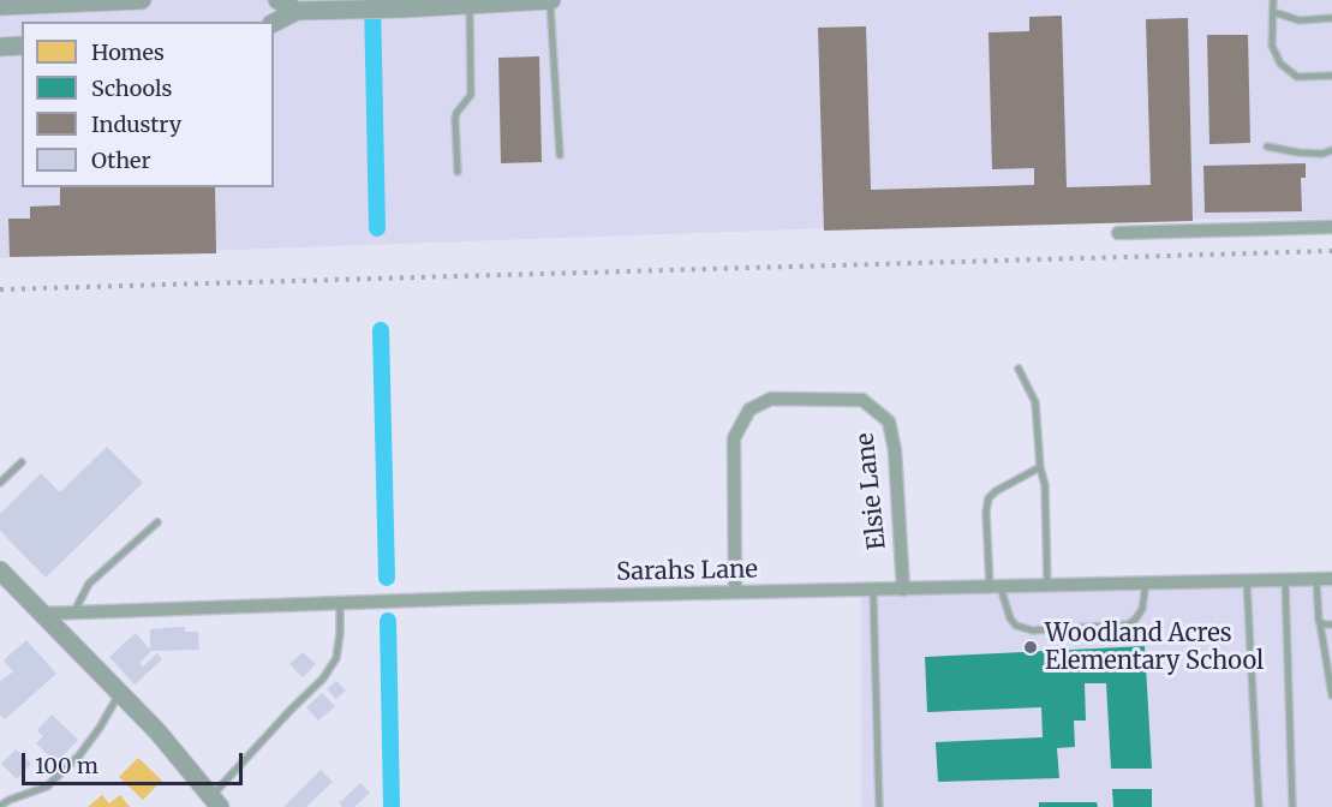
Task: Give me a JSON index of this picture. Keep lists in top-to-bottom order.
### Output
{
  "streets": {
    "street": ["Elsie Lane", "Sarahs Lane"]
  },
  "crossings": [
    ["Elsie Lane", "Sarahs Lane"]
  ],
  "places": ["Woodland Acres Elementary School"],
  "legend": [
    "Homes",
    "Schools",
    "Industry",
    "Other"
  ],
  "scale_bar": "100 m"
}
